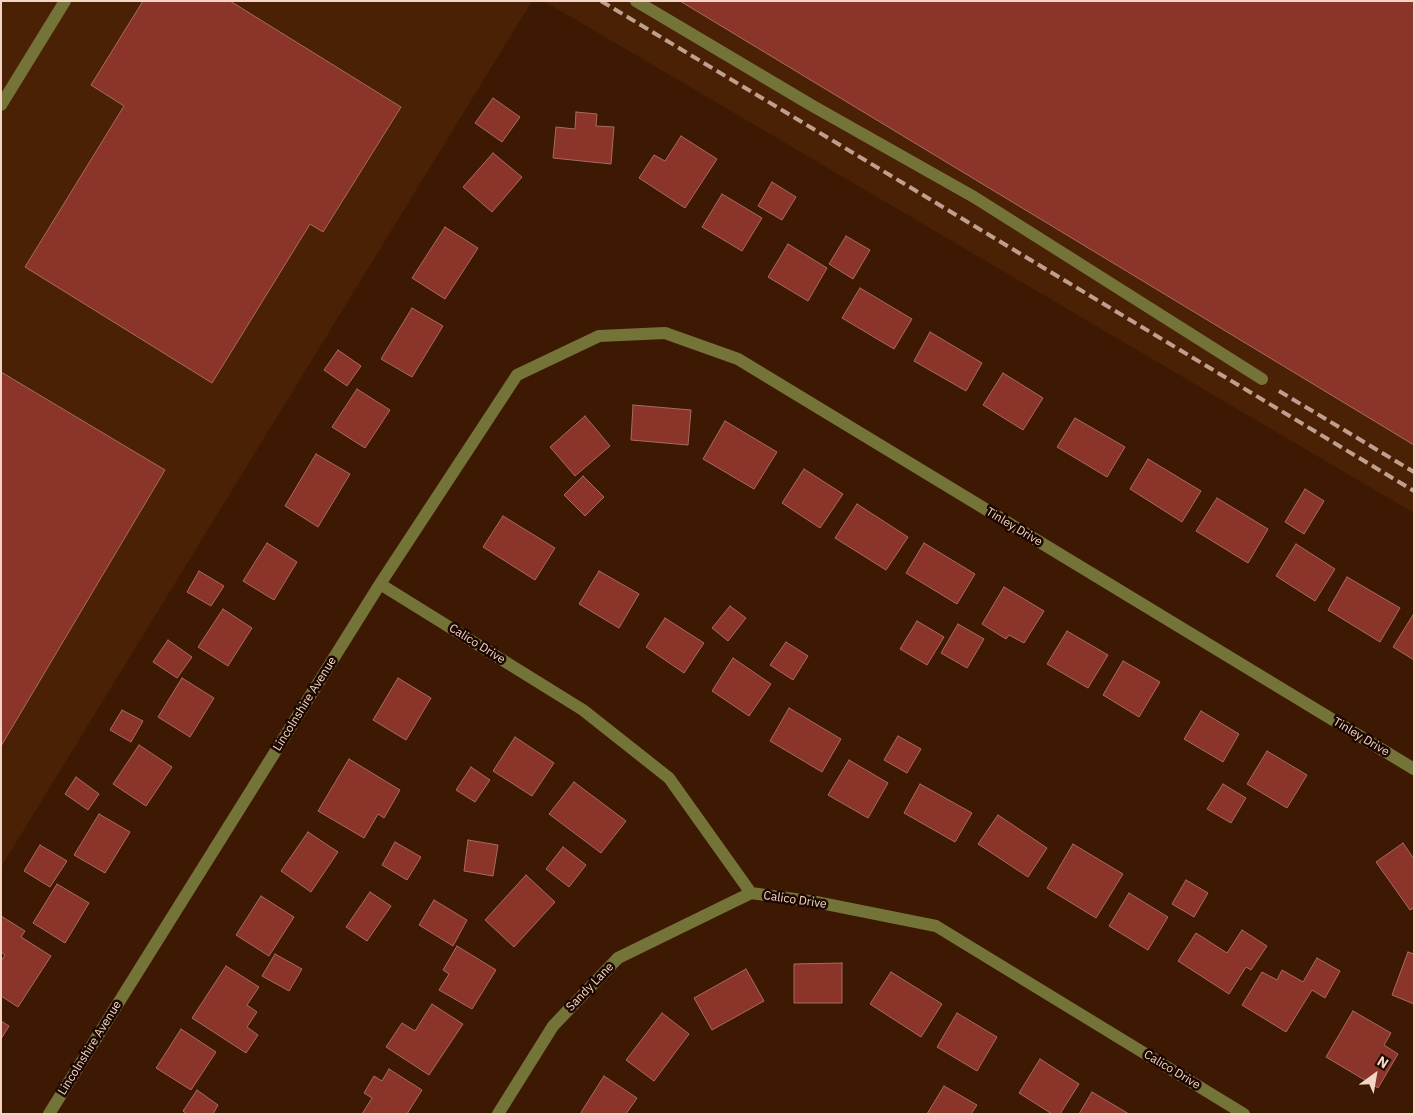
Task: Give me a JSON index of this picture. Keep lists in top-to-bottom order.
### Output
{
  "streets": {
    "street": [
      "Tinley Drive",
      "Calico Drive",
      "Lincolnshire Avenue",
      "Sandy Lane"
    ]
  },
  "crossings": [
    ["Tinley Drive", "Lincolnshire Avenue"],
    ["Calico Drive", "Lincolnshire Avenue"],
    ["Calico Drive", "Sandy Lane"]
  ],
  "north": "top right"
}
